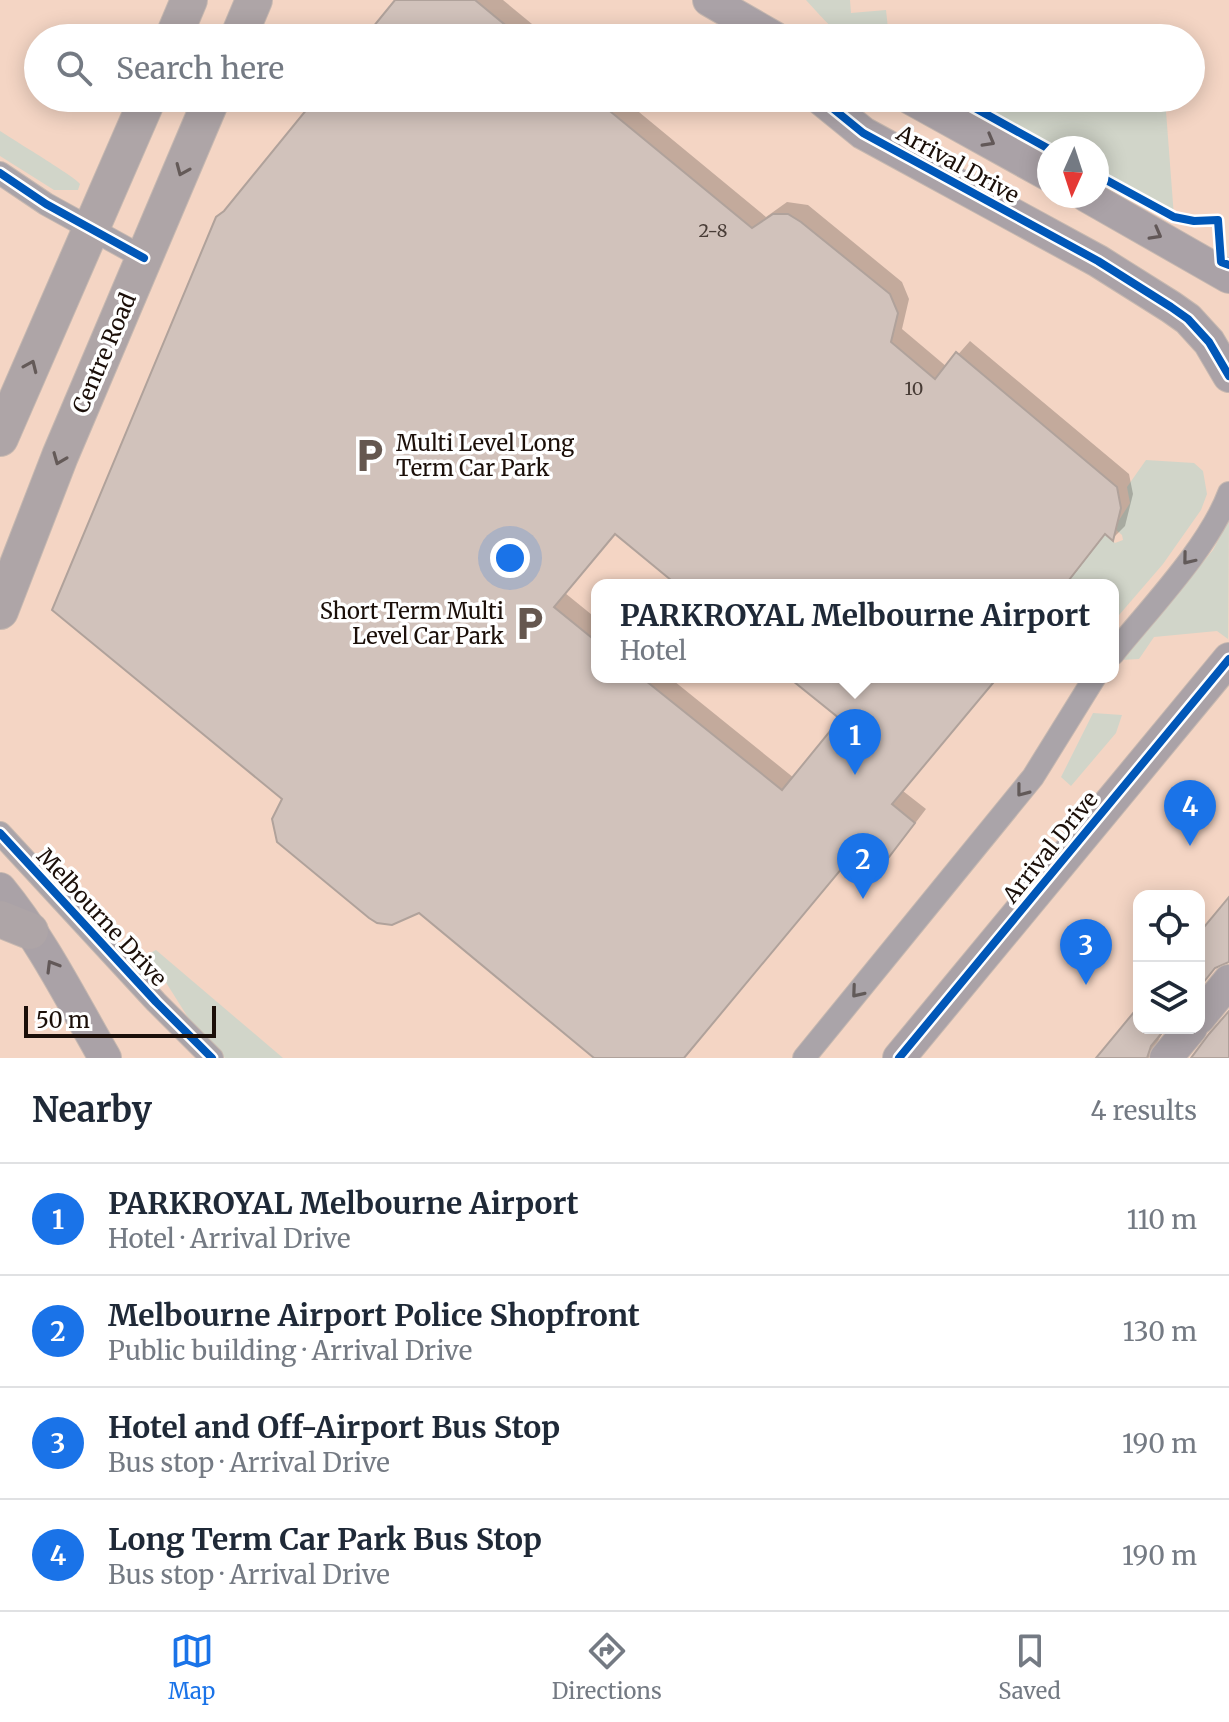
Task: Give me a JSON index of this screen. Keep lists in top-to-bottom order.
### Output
{
  "streets": {
    "main road": ["Centre Road"],
    "street": ["Arrival Drive", "Melbourne Drive"]
  },
  "places": {
    "parking": ["Multi Level Long Term Car Park", "Short Term Multi Level Car Park"]
  },
  "house_numbers": ["2-8", "10"],
  "scale_bar": "50 m",
  "north": "bottom",
  "page": {
    "search": "Search here",
    "popup": ["PARKROYAL Melbourne Airport", "Hotel"],
    "pins": [
      "1",
      "4",
      "2",
      "3"
    ],
    "scale": "50 m",
    "heading": ["Nearby", "4 results"],
    "list": [
      {
        "mark": "1",
        "name": "PARKROYAL Melbourne Airport",
        "note": "Hotel · Arrival Drive",
        "value": "110 m"
      },
      {
        "mark": "2",
        "name": "Melbourne Airport Police Shopfront",
        "note": "Public building · Arrival Drive",
        "value": "130 m"
      },
      {
        "mark": "3",
        "name": "Hotel and Off-Airport Bus Stop",
        "note": "Bus stop · Arrival Drive",
        "value": "190 m"
      },
      {
        "mark": "4",
        "name": "Long Term Car Park Bus Stop",
        "note": "Bus stop · Arrival Drive",
        "value": "190 m"
      }
    ],
    "nav": ["Map", "Directions", "Saved"]
  }
}
